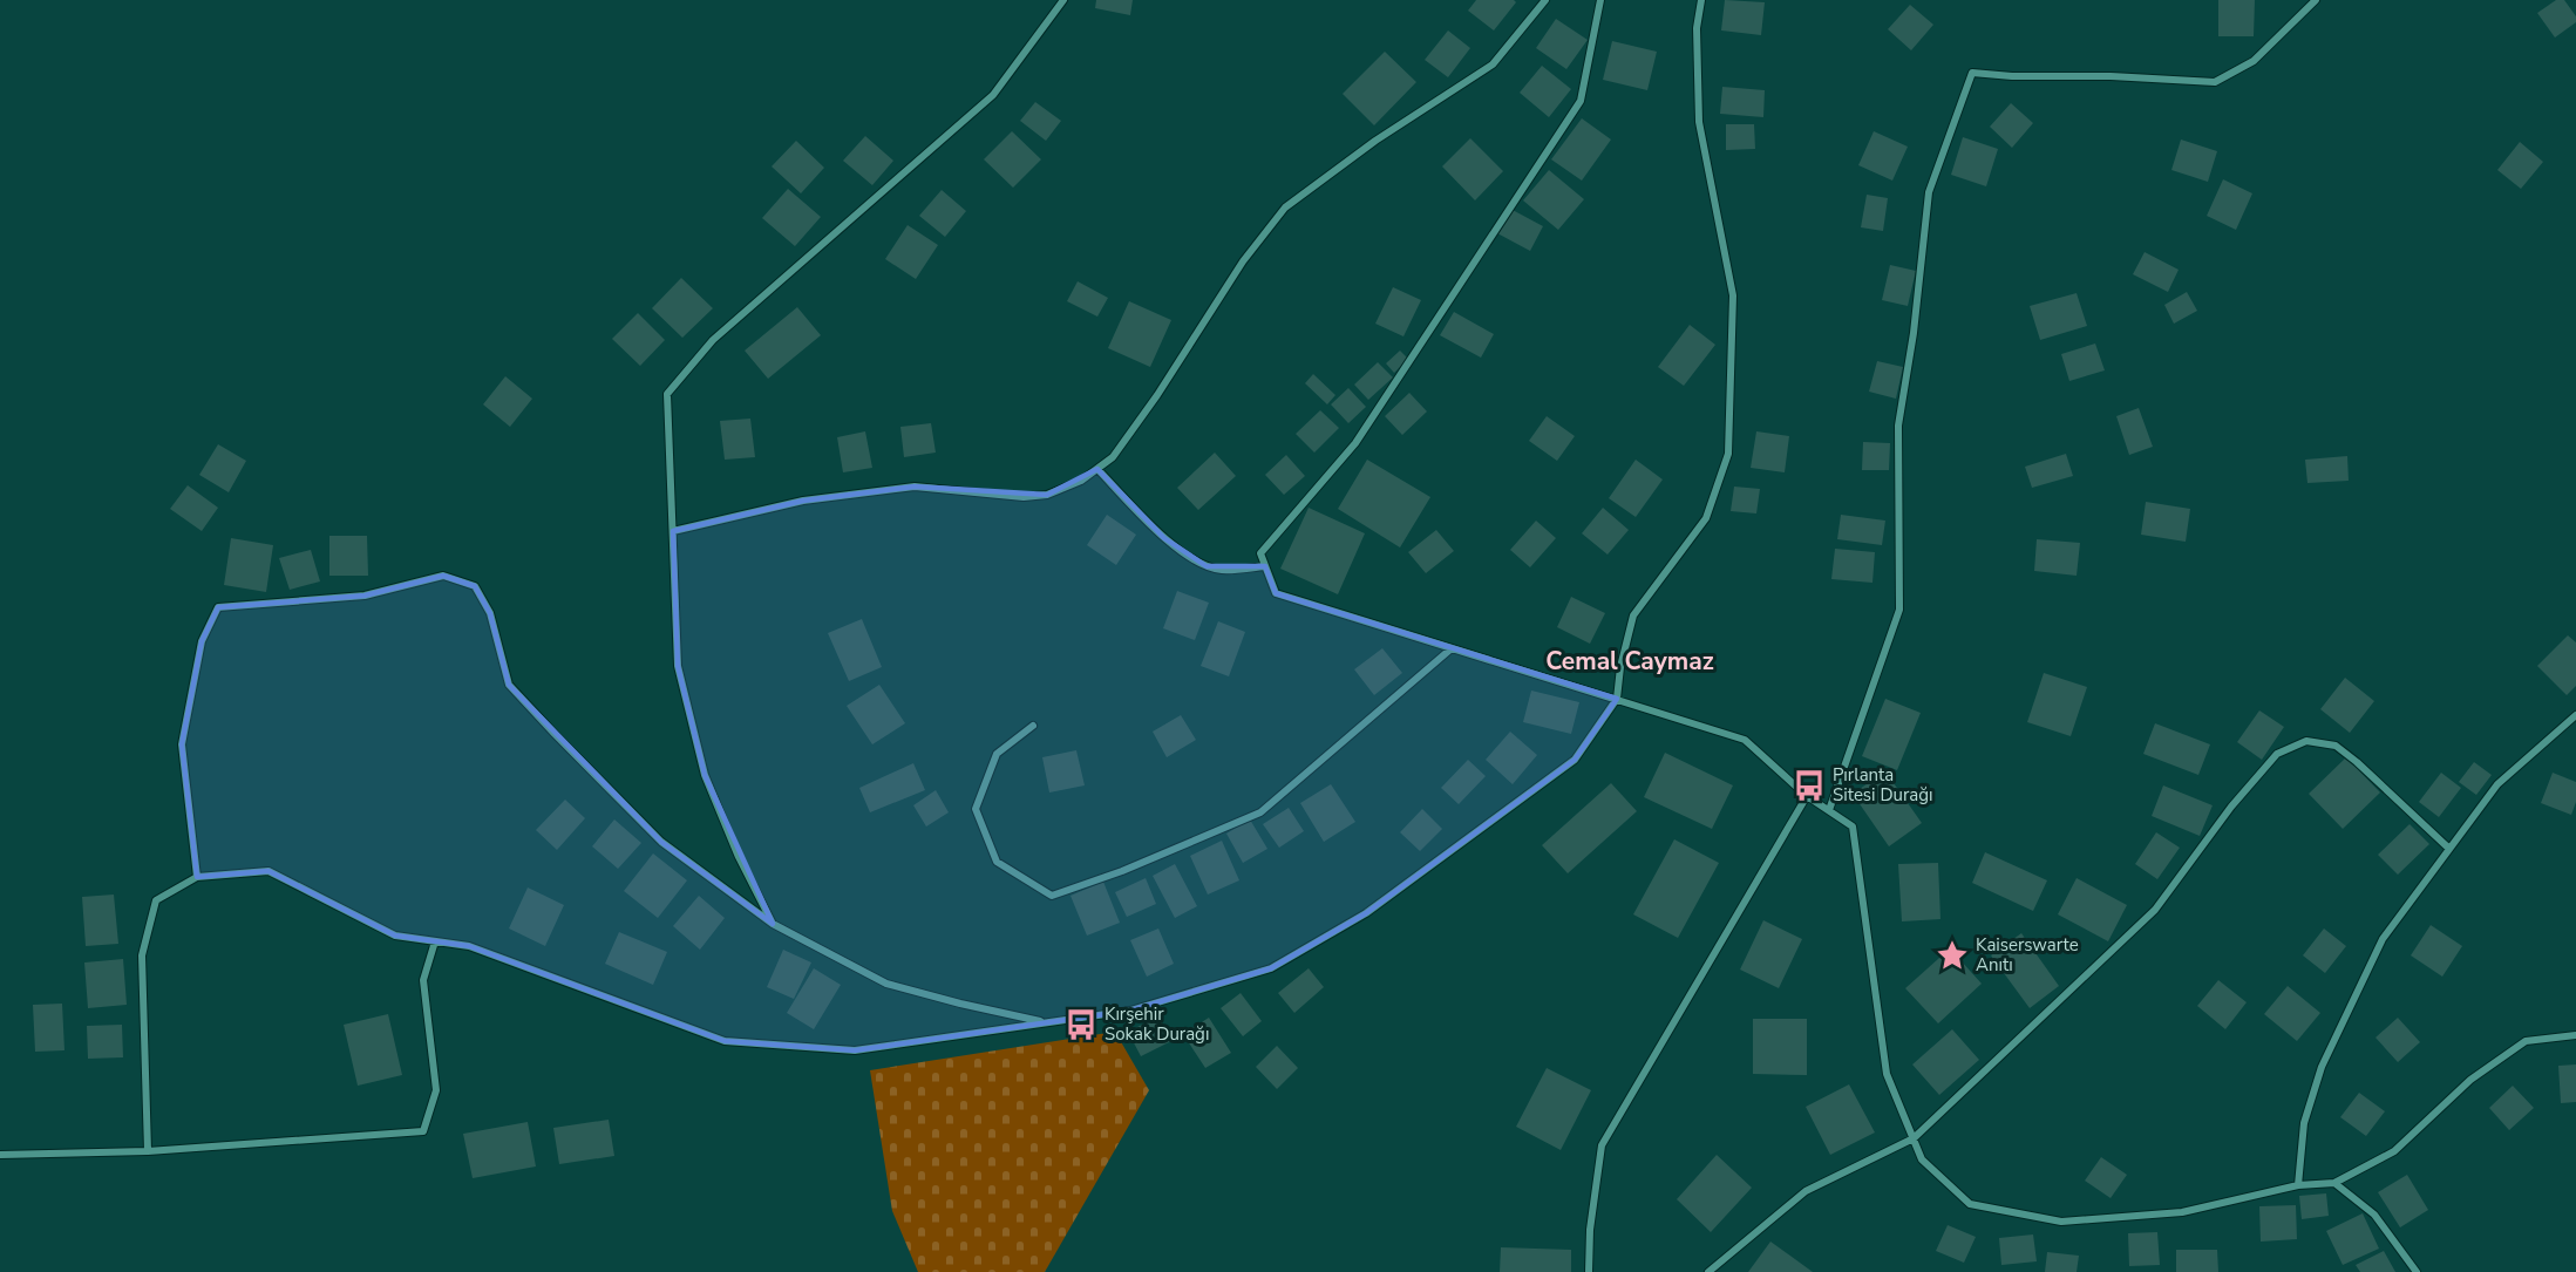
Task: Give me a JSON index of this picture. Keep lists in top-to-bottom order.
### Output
{
  "districts": ["Cemal Caymaz"],
  "places": {
    "bus stop": ["Pırlanta Sitesi Durağı", "Kırşehir Sokak Durağı"],
    "place": ["Kaiserswarte Anıtı"]
  }
}
